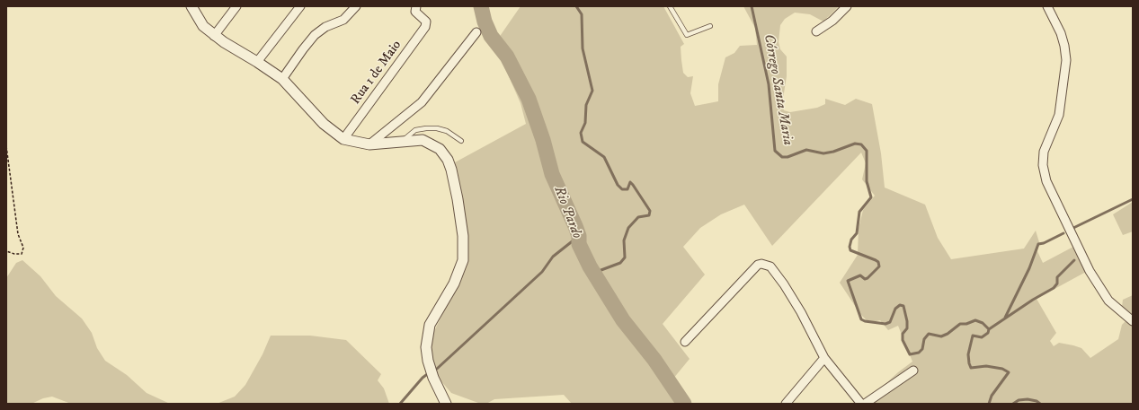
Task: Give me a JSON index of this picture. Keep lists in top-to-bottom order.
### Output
{
  "streets": {
    "street": ["Rua 1 de Maio"]
  },
  "water": ["Córrego Santa Maria", "Rio Pardo"]
}
